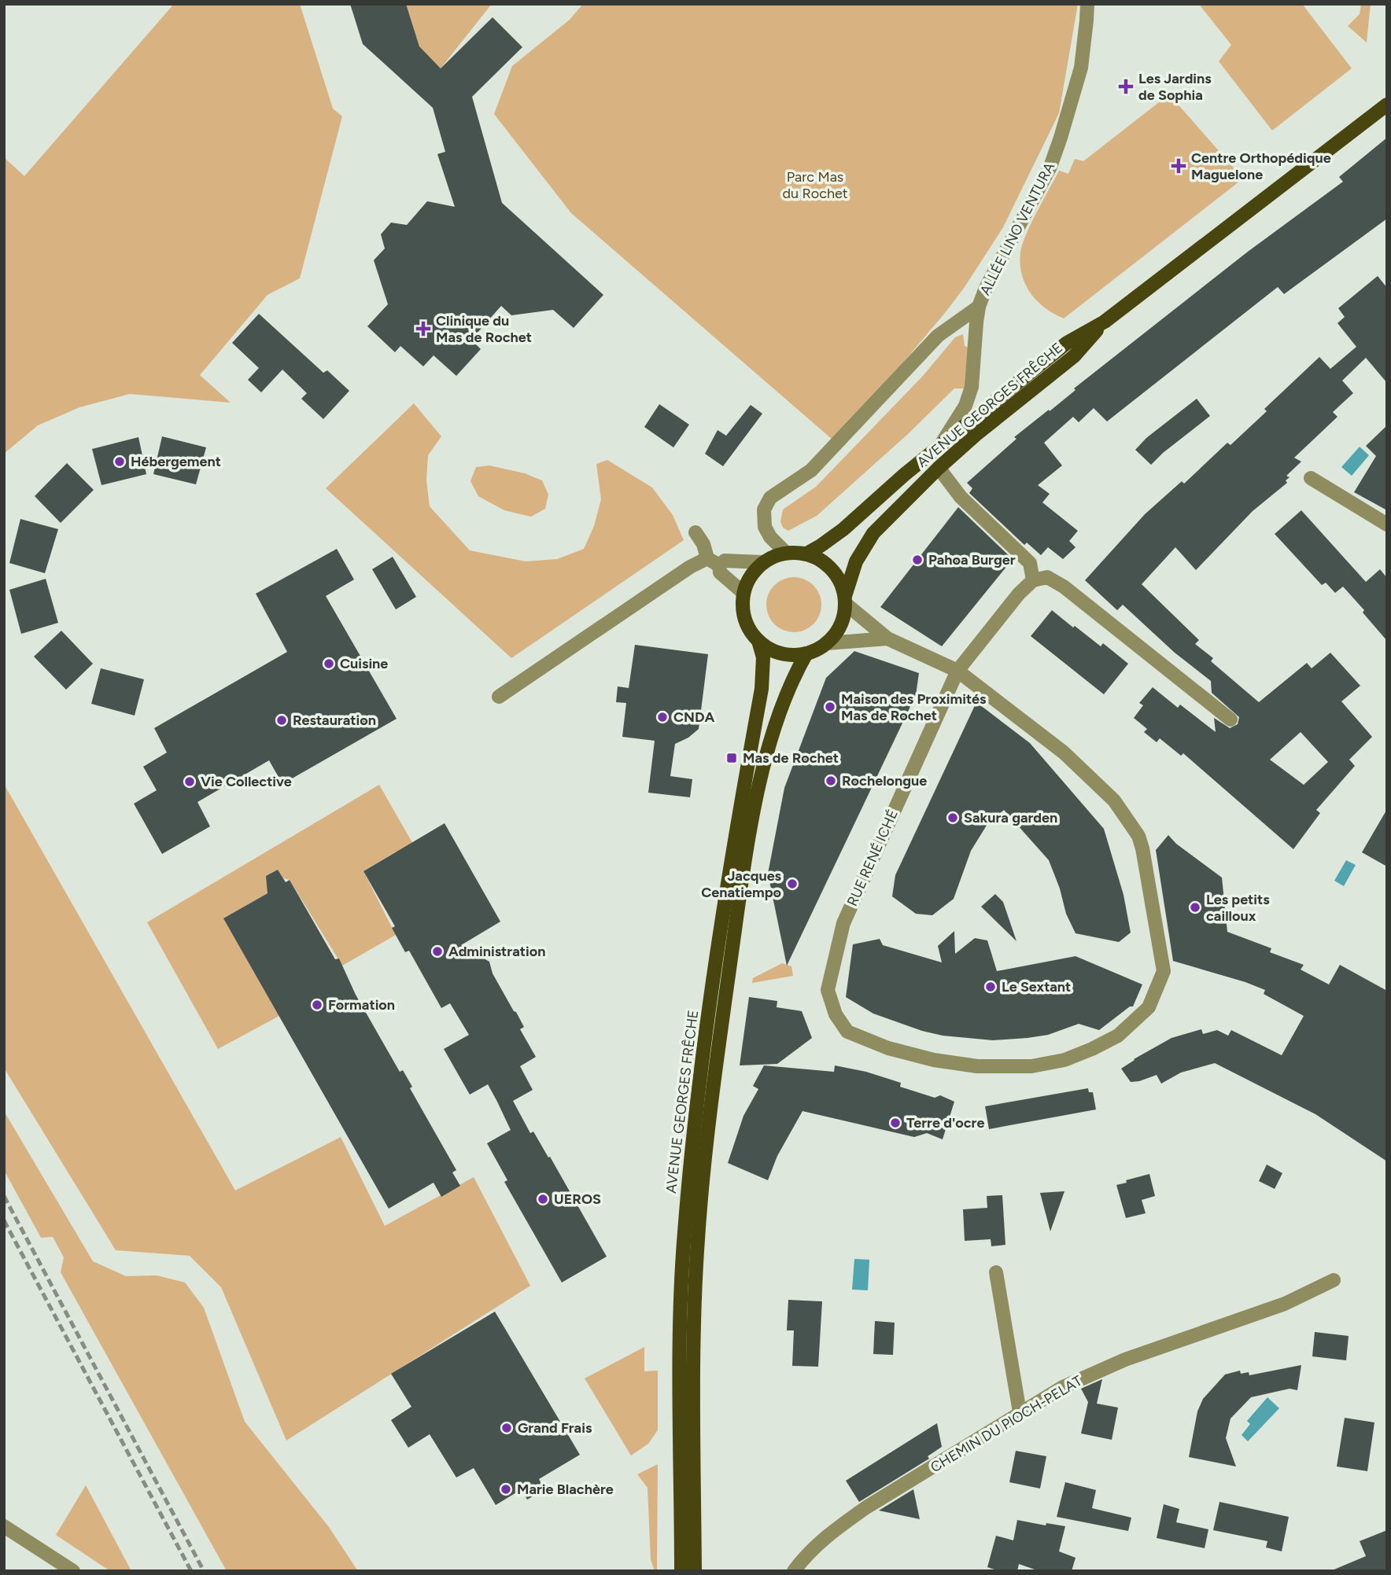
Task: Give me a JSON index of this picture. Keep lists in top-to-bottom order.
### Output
{
  "streets": {
    "main road": ["AVENUE GEORGES FRÊCHE"],
    "street": ["ALLÉE LINO VENTURA", "RUE RENÉ ICHÉ", "CHEMIN DU PIOCH-PELAT"]
  },
  "crossings": [
    ["ALLÉE LINO VENTURA", "AVENUE GEORGES FRÊCHE"]
  ],
  "parks": ["Parc Mas du Rochet"],
  "places": {
    "health": ["Les Jardins de Sophia", "Centre Orthopédique Maguelone", "Clinique du Mas de Rochet"],
    "other": [
      "Hébergement",
      "Pahoa Burger",
      "Cuisine",
      "Maison des Proximités Mas de Rochet",
      "CNDA",
      "Restauration",
      "Rochelongue",
      "Vie Collective",
      "Sakura garden",
      "Jacques Cenatiempo",
      "Les petits cailloux",
      "Administration",
      "Le Sextant",
      "Formation",
      "Terre d'ocre",
      "UEROS",
      "Grand Frais",
      "Marie Blachère"
    ],
    "transit": ["Mas de Rochet"]
  }
}
